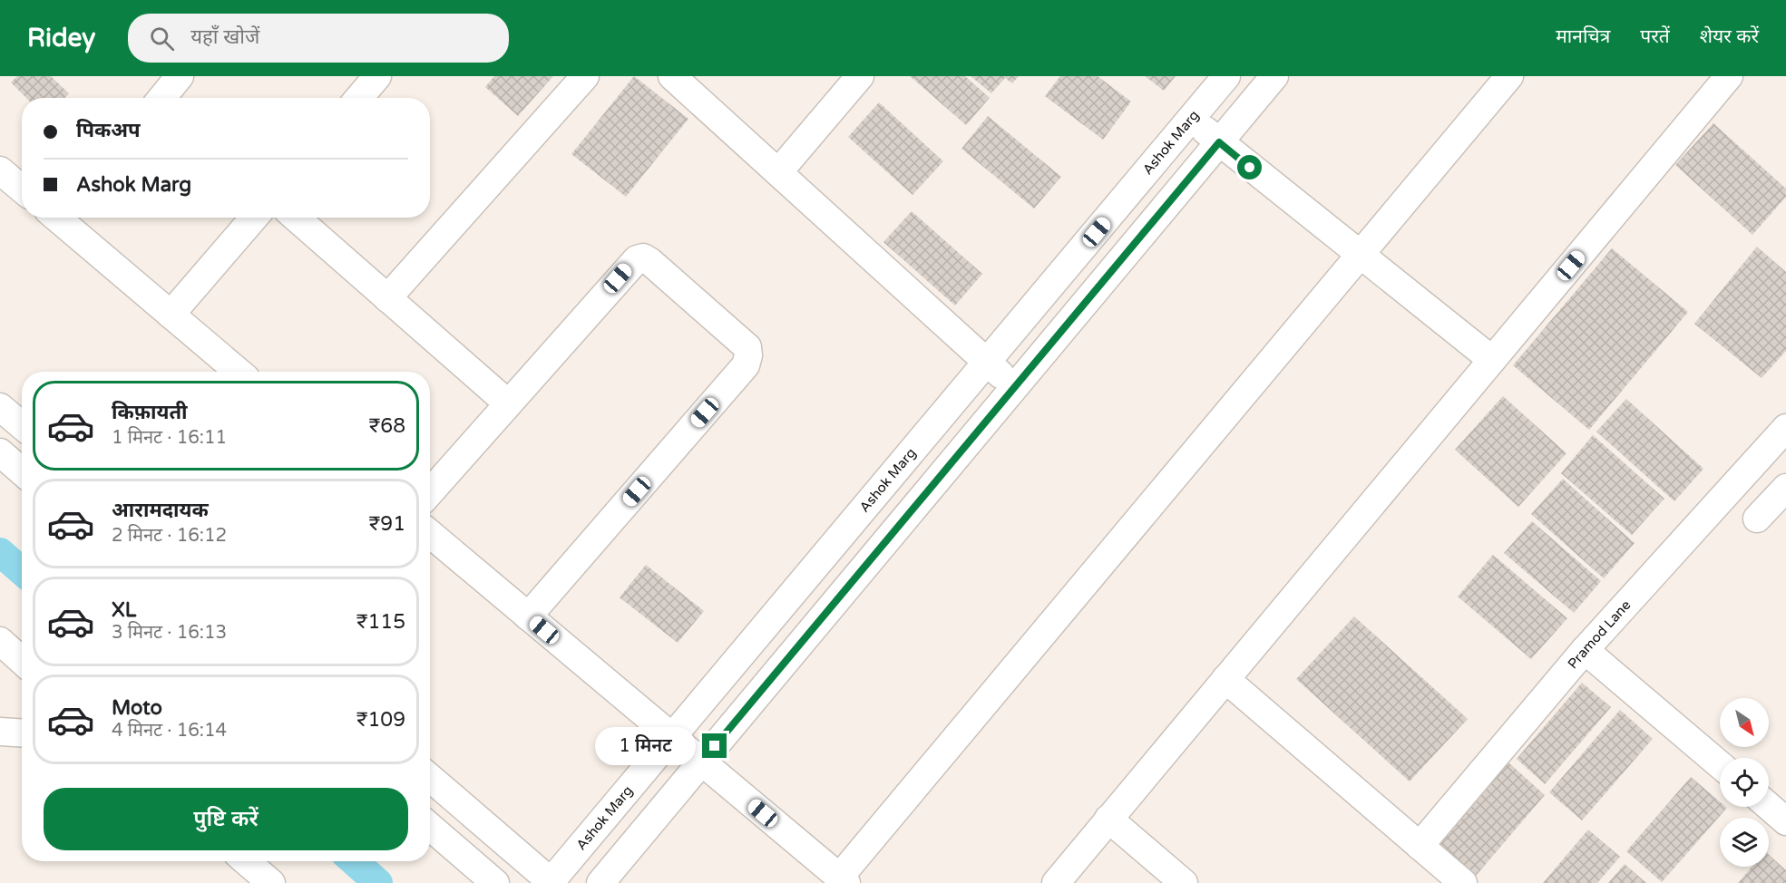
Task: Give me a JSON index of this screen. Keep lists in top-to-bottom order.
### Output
{
  "streets": {
    "street": ["Ashok Marg", "Pramod Lane"]
  },
  "north": "bottom right",
  "page": {
    "header": "Ridey",
    "search": "यहाँ खोजें",
    "nav": ["मानचित्र", "परतें", "शेयर करें"],
    "banner": ["पिकअप", "Ashok Marg"],
    "list": [
      {
        "name": "किफ़ायती",
        "note": "1 मिनट · 16:11",
        "value": "₹68"
      },
      {
        "name": "आरामदायक",
        "note": "2 मिनट · 16:12",
        "value": "₹91"
      },
      {
        "name": "XL",
        "note": "3 मिनट · 16:13",
        "value": "₹115"
      },
      {
        "name": "Moto",
        "note": "4 मिनट · 16:14",
        "value": "₹109"
      }
    ],
    "bubble": "1 मिनट",
    "buttons": "पुष्टि करें"
  }
}
